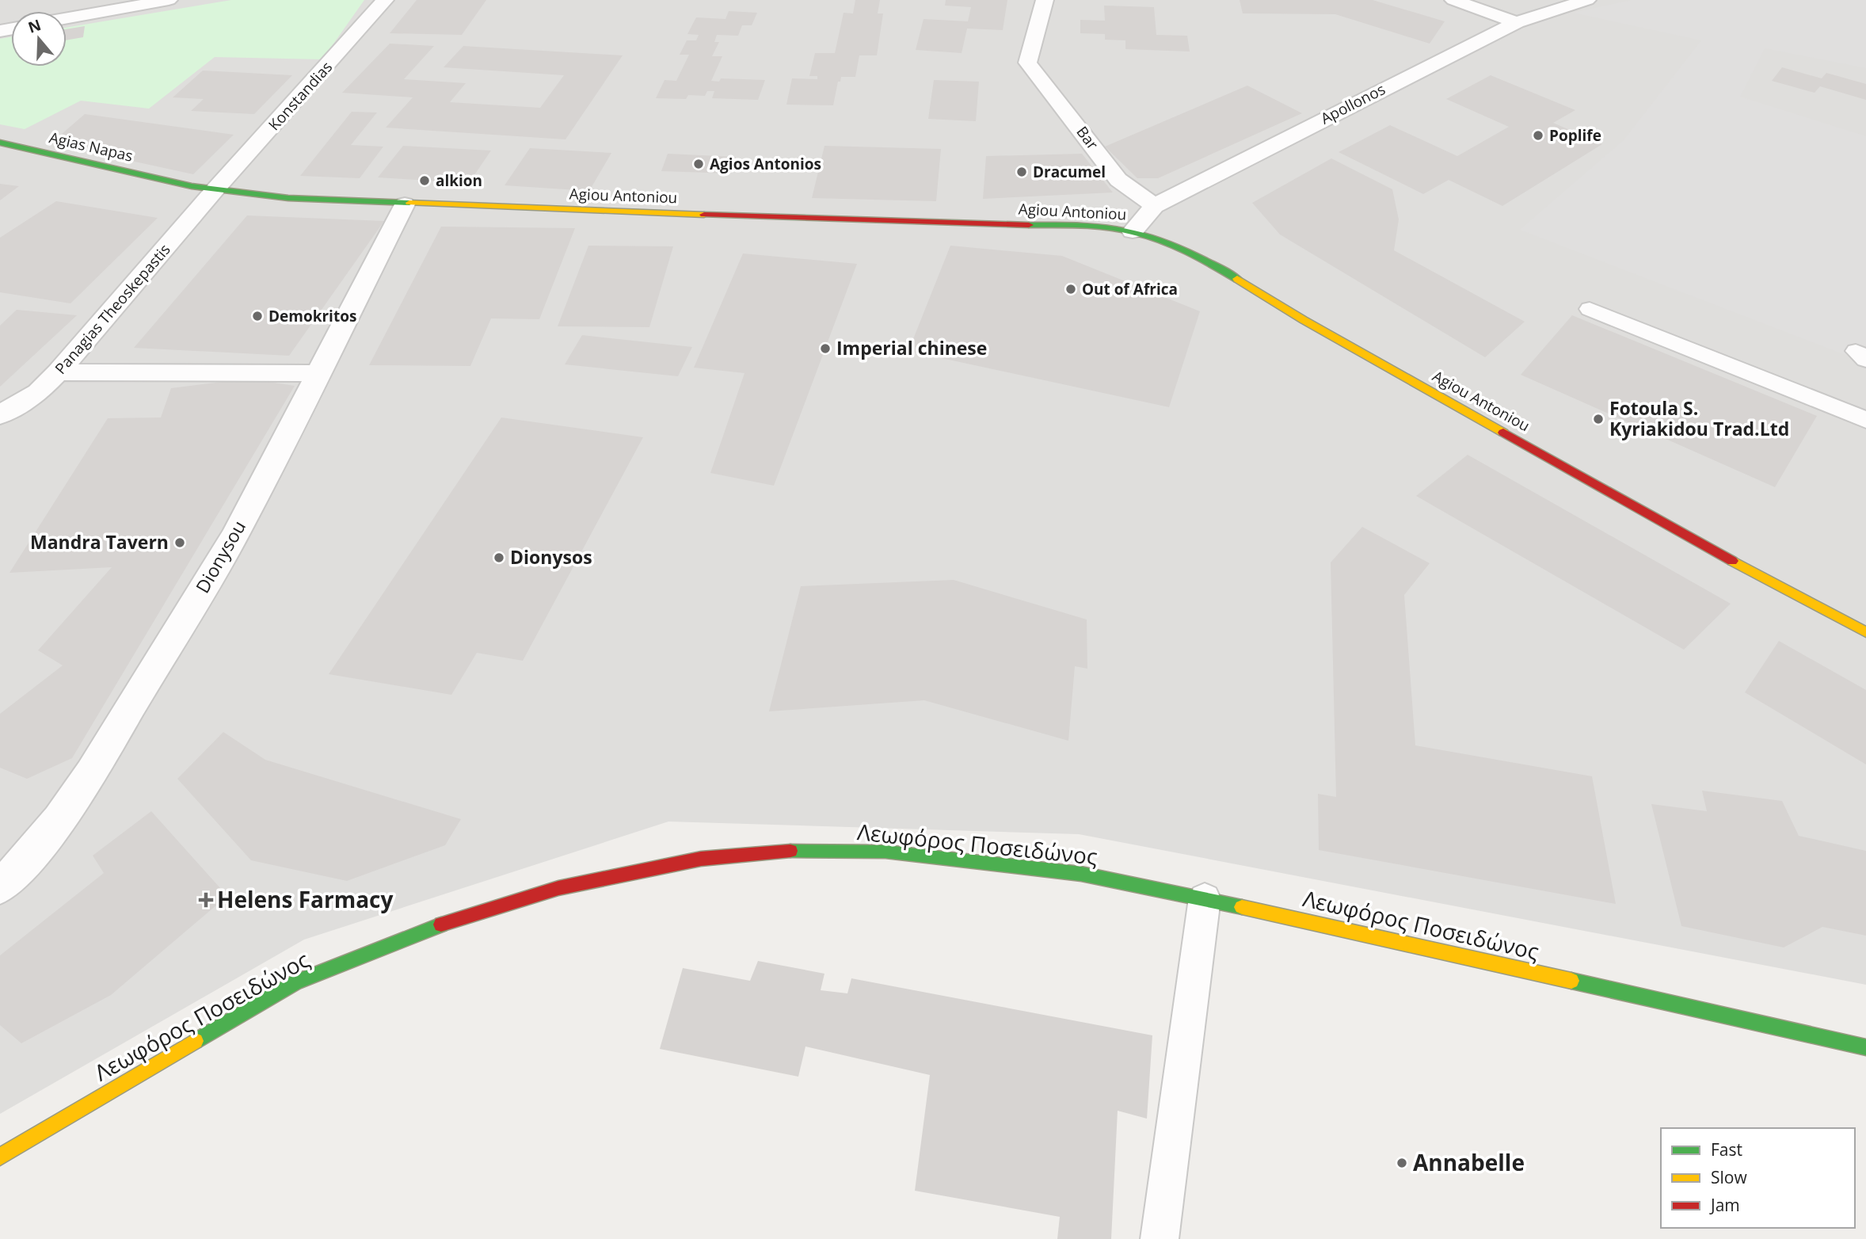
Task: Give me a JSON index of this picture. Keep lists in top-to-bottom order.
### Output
{
  "streets": {
    "street": [
      "Konstandias",
      "Apollonos",
      "Bar",
      "Agias Napas",
      "Agiou Antoniou",
      "Panagias Theoskepastis",
      "Dionysou",
      "Λεωφόρος Ποσειδώνος"
    ]
  },
  "crossings": [
    ["Konstandias", "Agiou Antoniou"],
    ["Konstandias", "Panagias Theoskepastis"],
    ["Apollonos", "Bar"],
    ["Apollonos", "Agiou Antoniou"],
    ["Agias Napas", "Agiou Antoniou"],
    ["Agiou Antoniou", "Panagias Theoskepastis"],
    ["Agiou Antoniou", "Dionysou"]
  ],
  "places": {
    "other": [
      "Poplife",
      "Agios Antonios",
      "Dracumel",
      "alkion",
      "Out of Africa",
      "Demokritos",
      "Imperial chinese",
      "Fotoula S. Kyriakidou Trad.Ltd",
      "Mandra Tavern",
      "Dionysos",
      "Annabelle"
    ],
    "health": ["Helens Farmacy"]
  },
  "legend": ["Fast", "Slow", "Jam"],
  "north": "top"
}
